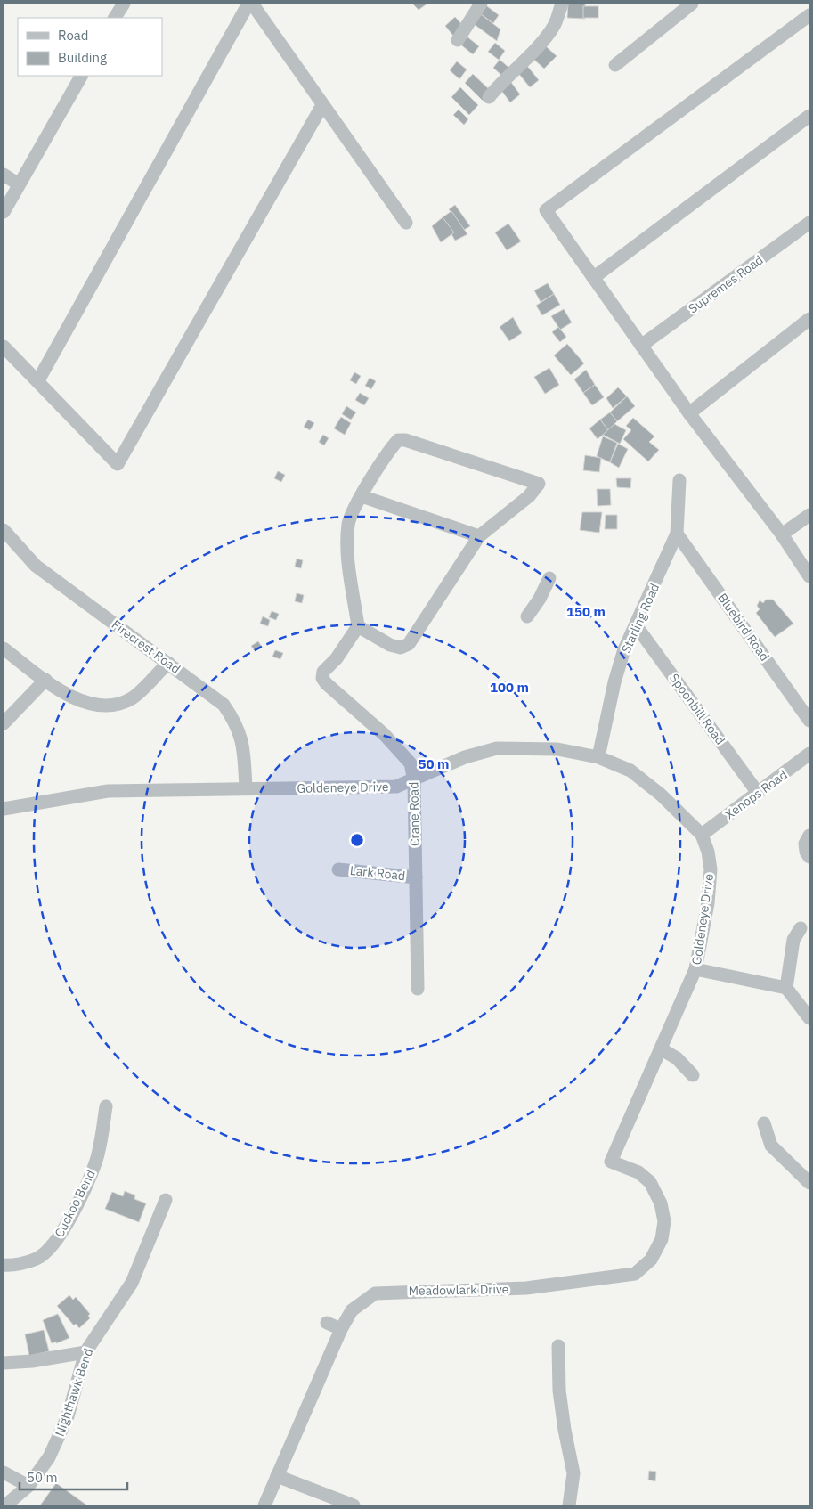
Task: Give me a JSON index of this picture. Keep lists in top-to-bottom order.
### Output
{
  "streets": {
    "street": [
      "Supremes Road",
      "Starling Road",
      "Bluebird Road",
      "Firecrest Road",
      "Spoonbill Road",
      "Goldeneye Drive",
      "Xenops Road",
      "Crane Road",
      "Lark Road",
      "Cuckoo Bend",
      "Meadowlark Drive",
      "Nighthawk Bend"
    ]
  },
  "crossings": [
    ["Starling Road", "Bluebird Road"],
    ["Starling Road", "Spoonbill Road"],
    ["Starling Road", "Goldeneye Drive"],
    ["Firecrest Road", "Goldeneye Drive"],
    ["Spoonbill Road", "Xenops Road"],
    ["Goldeneye Drive", "Xenops Road"],
    ["Goldeneye Drive", "Crane Road"],
    ["Goldeneye Drive", "Meadowlark Drive"],
    ["Crane Road", "Lark Road"]
  ],
  "legend": ["Road", "Building"],
  "scale_bar": "50 m",
  "rings": ["150 m", "100 m", "50 m"]
}
